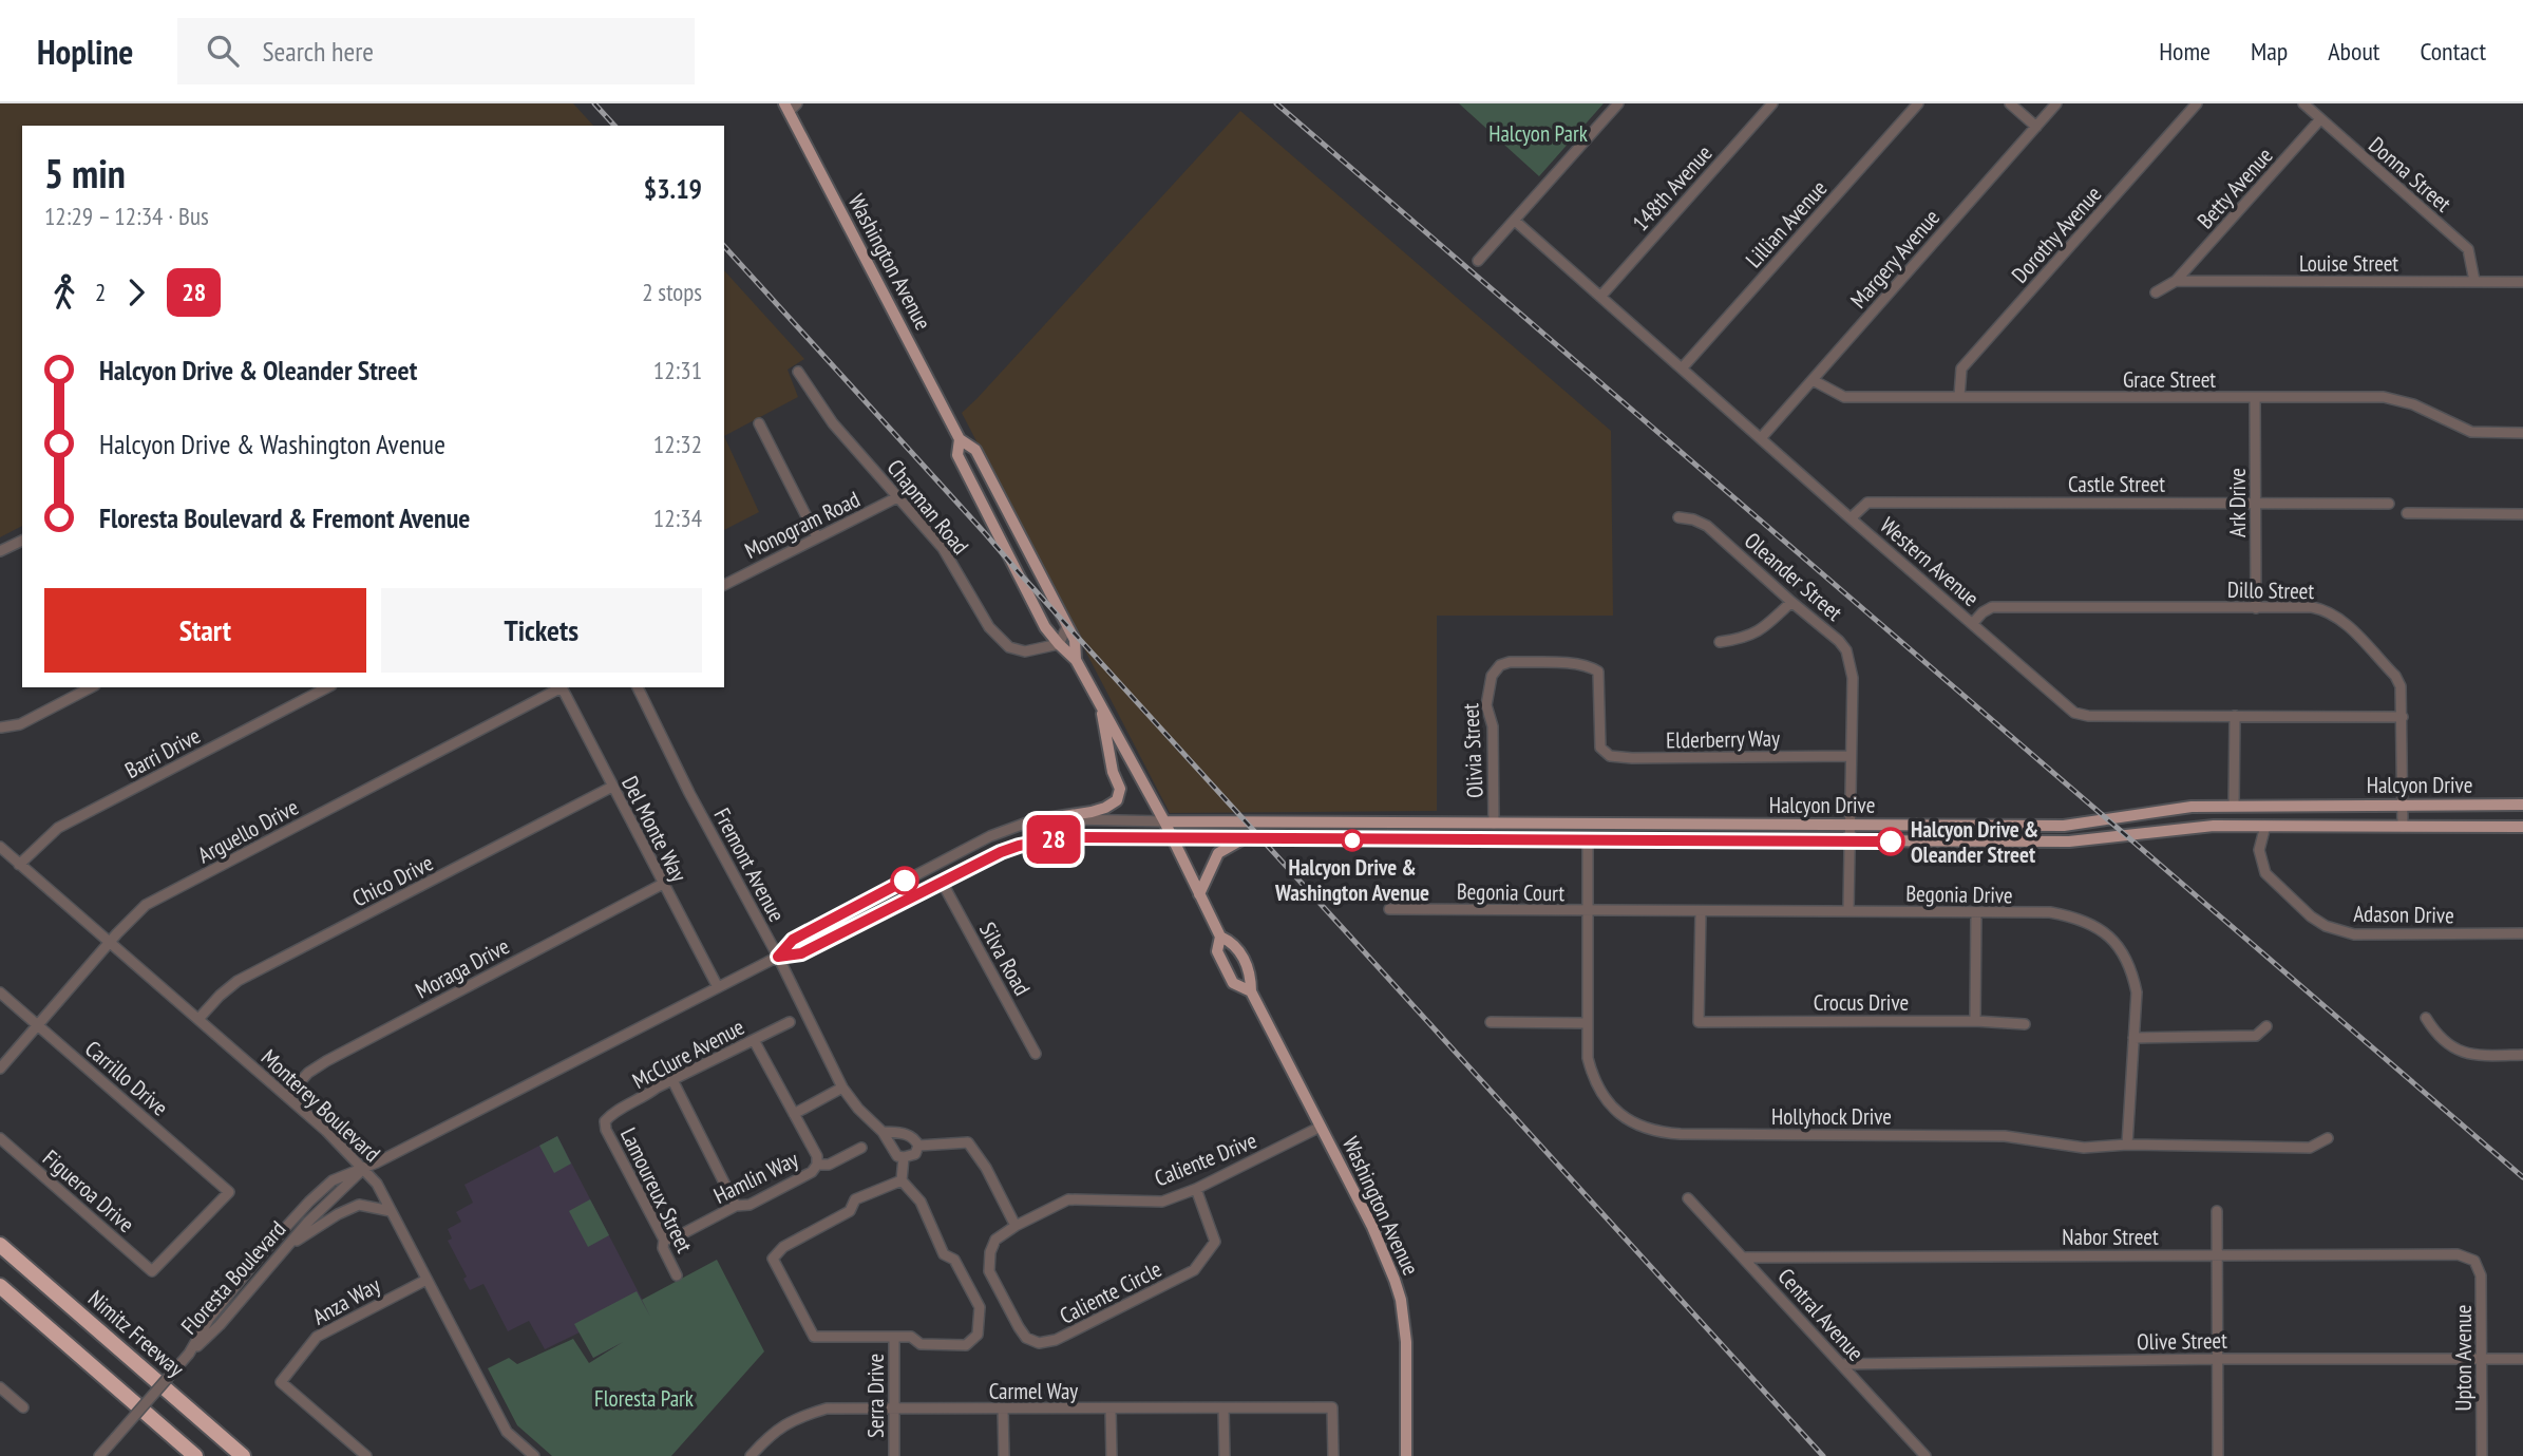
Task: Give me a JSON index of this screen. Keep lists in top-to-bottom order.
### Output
{
  "streets": {
    "highway": ["Nimitz Freeway"],
    "main road": ["Washington Avenue", "Halcyon Drive"],
    "street": [
      "Donna Street",
      "148th Avenue",
      "Betty Avenue",
      "Lillian Avenue",
      "Dorothy Avenue",
      "Margery Avenue",
      "Louise Street",
      "Grace Street",
      "Castle Street",
      "Ark Drive",
      "Chapman Road",
      "Monogram Road",
      "Western Avenue",
      "Oleander Street",
      "Dillo Street",
      "Elderberry Way",
      "Olivia Street",
      "Barri Drive",
      "Del Monte Way",
      "Arguello Drive",
      "Fremont Avenue",
      "Chico Drive",
      "Begonia Court",
      "Begonia Drive",
      "Adason Drive",
      "Silva Road",
      "Moraga Drive",
      "Crocus Drive",
      "McClure Avenue",
      "Carrillo Drive",
      "Monterey Boulevard",
      "Hollyhock Drive",
      "Caliente Drive",
      "Hamlin Way",
      "Lamoureux Street",
      "Figueroa Drive",
      "Nabor Street",
      "Floresta Boulevard",
      "Caliente Circle",
      "Anza Way",
      "Central Avenue",
      "Olive Street",
      "Upton Avenue",
      "Carmel Way",
      "Serra Drive"
    ]
  },
  "crossings": [
    ["Donna Street", "Betty Avenue"],
    ["Donna Street", "Louise Street"],
    ["148th Avenue", "Western Avenue"],
    ["Betty Avenue", "Louise Street"],
    ["Lillian Avenue", "Western Avenue"],
    ["Dorothy Avenue", "Grace Street"],
    ["Margery Avenue", "Grace Street"],
    ["Margery Avenue", "Western Avenue"],
    ["Washington Avenue", "Chapman Road"],
    ["Washington Avenue", "Halcyon Drive"],
    ["Washington Avenue", "Caliente Drive"],
    ["Washington Avenue", "Floresta Boulevard"],
    ["Grace Street", "Ark Drive"],
    ["Castle Street", "Ark Drive"],
    ["Castle Street", "Western Avenue"],
    ["Ark Drive", "Dillo Street"],
    ["Chapman Road", "Monogram Road"],
    ["Western Avenue", "Dillo Street"],
    ["Oleander Street", "Elderberry Way"],
    ["Oleander Street", "Halcyon Drive"],
    ["Oleander Street", "Begonia Drive"],
    ["Dillo Street", "Halcyon Drive"],
    ["Elderberry Way", "Olivia Street"],
    ["Olivia Street", "Halcyon Drive"],
    ["Barri Drive", "Monterey Boulevard"],
    ["Halcyon Drive", "Adason Drive"],
    ["Halcyon Drive", "Hollyhock Drive"],
    ["Halcyon Drive", "Floresta Boulevard"],
    ["Del Monte Way", "Chico Drive"],
    ["Del Monte Way", "Moraga Drive"],
    ["Del Monte Way", "Floresta Boulevard"],
    ["Arguello Drive", "Carrillo Drive"],
    ["Arguello Drive", "Monterey Boulevard"],
    ["Fremont Avenue", "Floresta Boulevard"],
    ["Chico Drive", "Monterey Boulevard"],
    ["Begonia Court", "Begonia Drive"],
    ["Begonia Court", "Hollyhock Drive"],
    ["Begonia Drive", "Crocus Drive"],
    ["Begonia Drive", "Hollyhock Drive"],
    ["Silva Road", "Floresta Boulevard"],
    ["Moraga Drive", "Monterey Boulevard"],
    ["McClure Avenue", "Lamoureux Street"],
    ["Carrillo Drive", "Figueroa Drive"],
    ["Monterey Boulevard", "Floresta Boulevard"],
    ["Monterey Boulevard", "Anza Way"],
    ["Caliente Drive", "Caliente Circle"],
    ["Hamlin Way", "Lamoureux Street"],
    ["Nabor Street", "Central Avenue"],
    ["Nabor Street", "Upton Avenue"],
    ["Central Avenue", "Olive Street"],
    ["Olive Street", "Upton Avenue"],
    ["Carmel Way", "Serra Drive"]
  ],
  "parks": ["Halcyon Park", "Floresta Park"],
  "places": ["Halcyon Drive & Washington Avenue", "Halcyon Drive & Oleander Street"],
  "lines": ["bus line 28"],
  "page": {
    "header": "Hopline",
    "search": "Search here",
    "nav": [
      "Home",
      "Map",
      "About",
      "Contact"
    ],
    "on_map": "28",
    "heading": ["5 min", "12:29 – 12:34 · Bus", "$3.19"],
    "legs": ["2", "28", "2 stops"],
    "list": [
      {
        "name": "Halcyon Drive & Oleander Street",
        "value": "12:31"
      },
      {
        "name": "Halcyon Drive & Washington Avenue",
        "value": "12:32"
      },
      {
        "name": "Floresta Boulevard & Fremont Avenue",
        "value": "12:34"
      }
    ],
    "buttons": ["Start", "Tickets"]
  }
}
